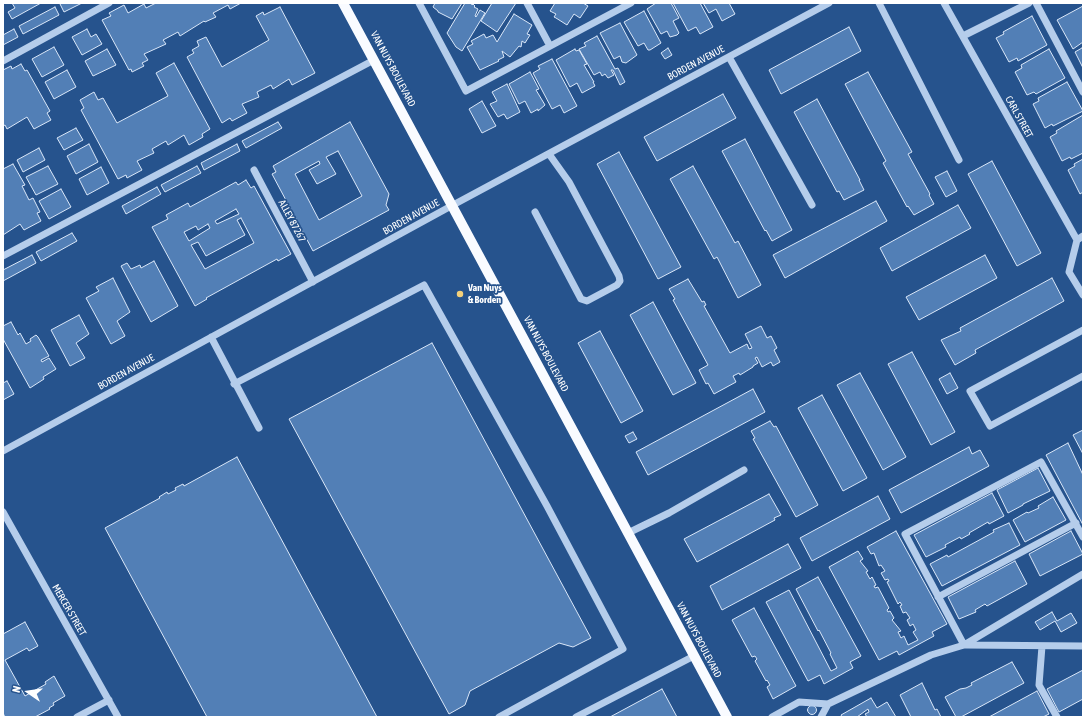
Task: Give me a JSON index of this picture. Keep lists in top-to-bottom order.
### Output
{
  "streets": {
    "main road": ["VAN NUYS BOULEVARD"],
    "street": [
      "BORDEN AVENUE",
      "CARL STREET",
      "ALLEY 87267",
      "MERCER STREET"
    ]
  },
  "crossings": [
    ["BORDEN AVENUE", "VAN NUYS BOULEVARD"],
    ["BORDEN AVENUE", "ALLEY 87267"]
  ],
  "places": ["Van Nuys & Borden"],
  "north": "left"
}
